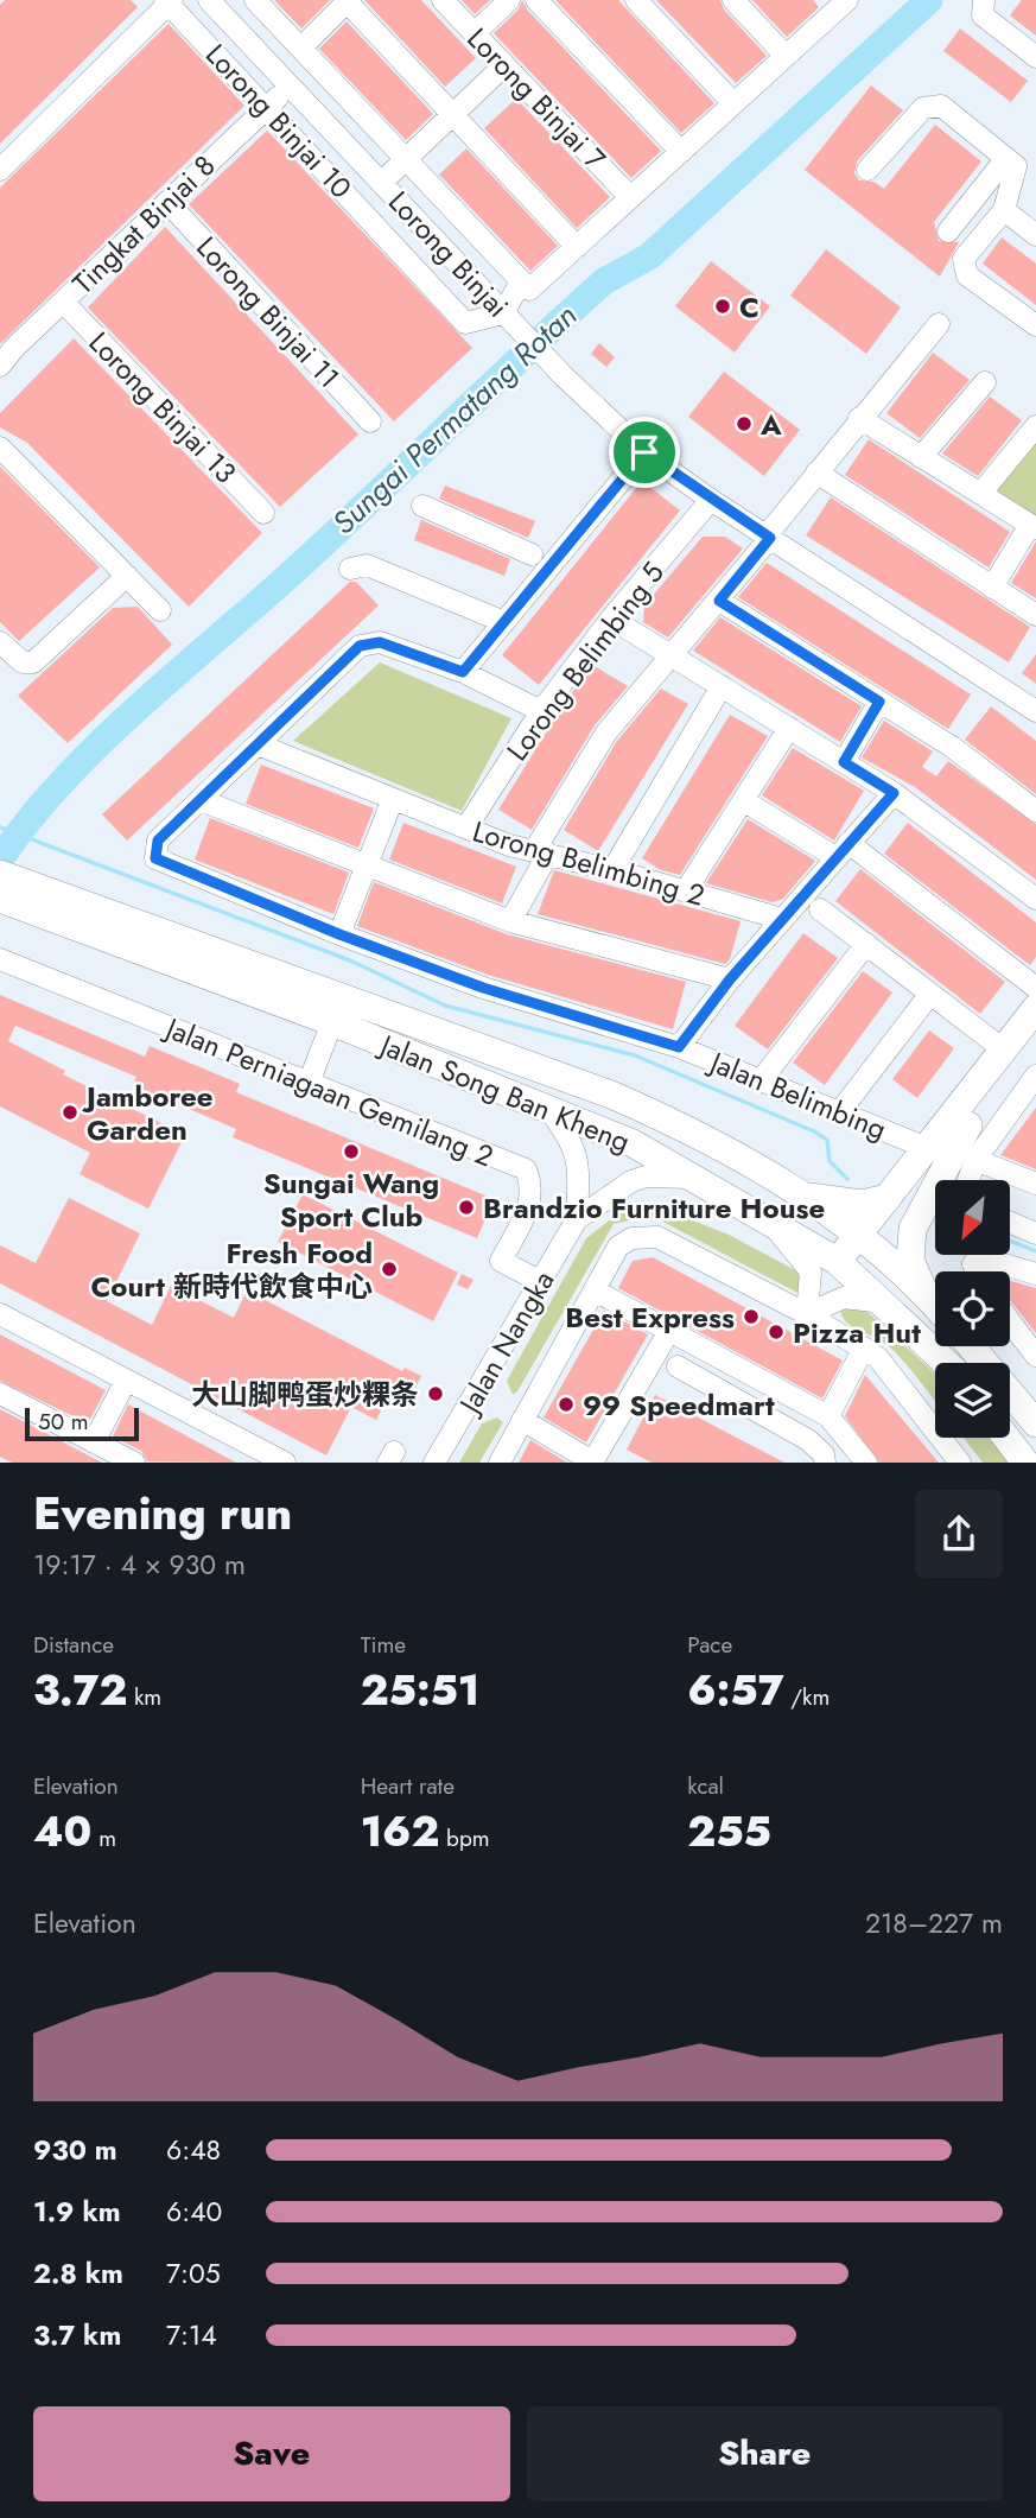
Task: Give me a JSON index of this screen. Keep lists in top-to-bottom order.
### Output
{
  "streets": {
    "main road": ["Jalan Song Ban Kheng"],
    "street": [
      "Lorong Binjai 7",
      "Lorong Binjai 10",
      "Tingkat Binjai 8",
      "Lorong Binjai",
      "Lorong Binjai 11",
      "Lorong Binjai 13",
      "Lorong Belimbing 5",
      "Lorong Belimbing 2",
      "Jalan Perniagaan Gemilang 2",
      "Jalan Belimbing",
      "Jalan Nangka"
    ]
  },
  "crossings": [
    ["Lorong Binjai 10", "Tingkat Binjai 8"],
    ["Lorong Binjai 10", "Lorong Binjai"],
    ["Tingkat Binjai 8", "Lorong Binjai"],
    ["Tingkat Binjai 8", "Lorong Binjai 11"],
    ["Tingkat Binjai 8", "Lorong Binjai 13"],
    ["Lorong Binjai", "Lorong Belimbing 5"],
    ["Lorong Belimbing 5", "Lorong Belimbing 2"],
    ["Jalan Perniagaan Gemilang 2", "Jalan Nangka"],
    ["Jalan Song Ban Kheng", "Jalan Nangka"]
  ],
  "water": ["Sungai Permatang Rotan"],
  "places": [
    "C",
    "A",
    "Jamboree Garden",
    "Sungai Wang Sport Club",
    "Brandzio Furniture House",
    "Fresh Food Court 新時代飲食中心",
    "Best Express",
    "Pizza Hut",
    "大山脚鸭蛋炒粿条",
    "99 Speedmart"
  ],
  "scale_bar": "50 m",
  "north": "bottom left",
  "page": {
    "scale": "50 m",
    "heading": ["Evening run", "19:17 · 4 × 930 m"],
    "stats": [
      ["Distance", "3.72 km"],
      ["Time", "25:51"],
      ["Pace", "6:57 /km"],
      ["Elevation", "40 m"],
      ["Heart rate", "162 bpm"],
      ["kcal", "255"]
    ],
    "chart": ["Elevation", "218–227 m"],
    "list": [
      {
        "name": "930 m",
        "note": "6:48"
      },
      {
        "name": "1.9 km",
        "note": "6:40"
      },
      {
        "name": "2.8 km",
        "note": "7:05"
      },
      {
        "name": "3.7 km",
        "note": "7:14"
      }
    ],
    "buttons": ["Save", "Share"]
  }
}
